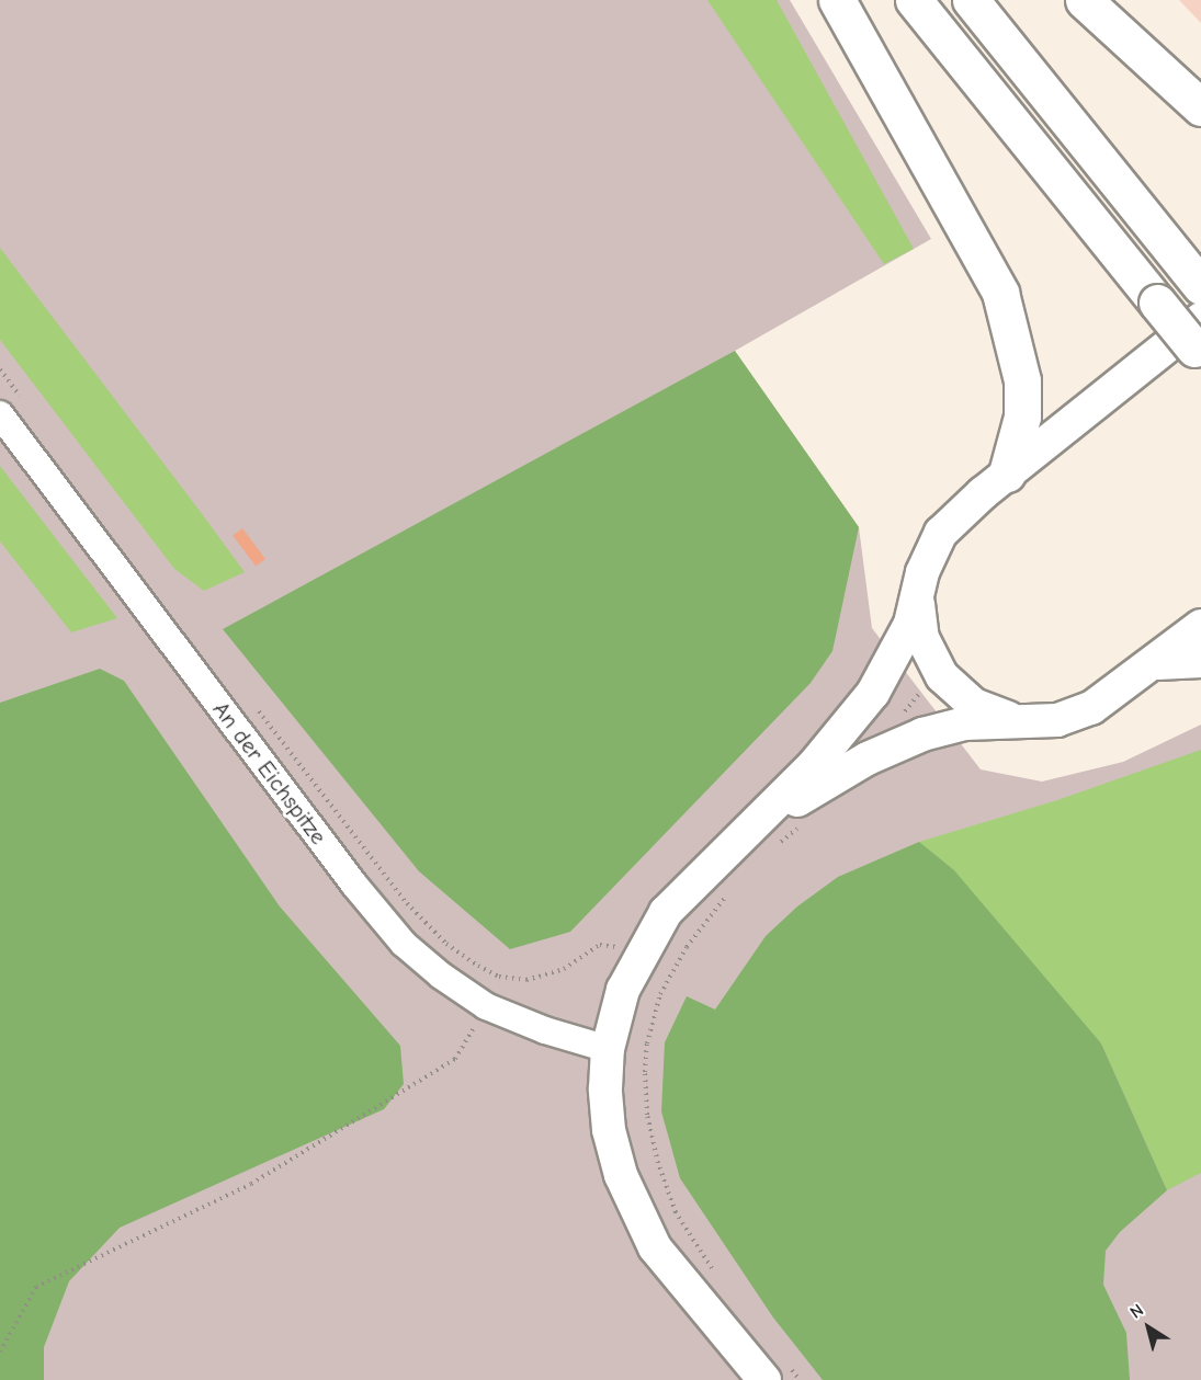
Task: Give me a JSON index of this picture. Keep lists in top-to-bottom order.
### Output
{
  "streets": {
    "street": ["An der Eichspitze"]
  },
  "north": "top left"
}
